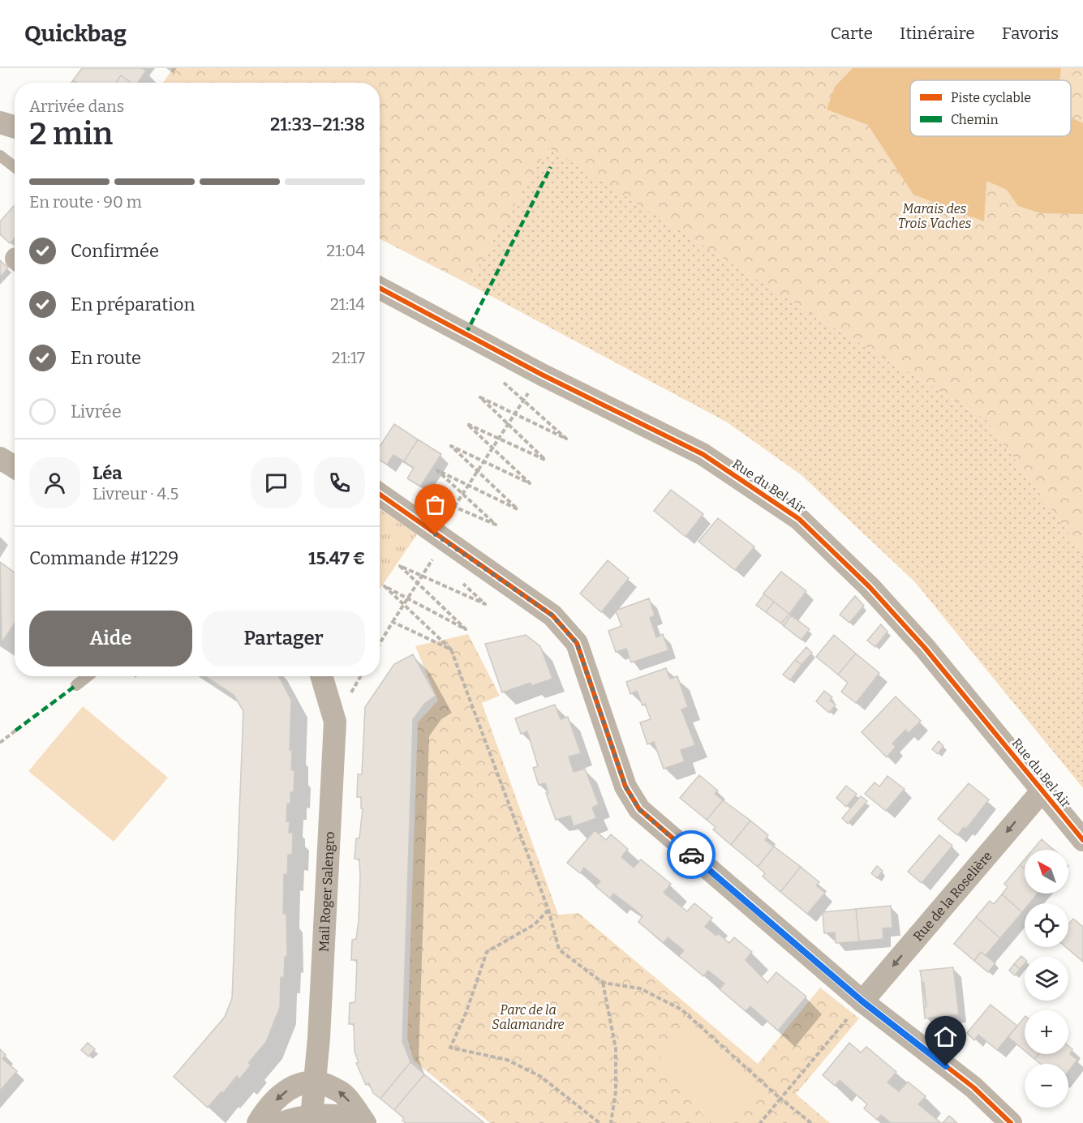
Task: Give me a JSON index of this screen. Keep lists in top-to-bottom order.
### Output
{
  "streets": {
    "street": ["Rue du Bel Air", "Mail Roger Salengro", "Rue de la Roselière"]
  },
  "crossings": [
    ["Rue du Bel Air", "Rue de la Roselière"]
  ],
  "one_way": ["Rue de la Roselière"],
  "parks": ["Marais des Trois Vaches", "Parc de la Salamandre"],
  "legend": ["Piste cyclable", "Chemin"],
  "north": "top left",
  "page": {
    "header": "Quickbag",
    "nav": ["Carte", "Itinéraire", "Favoris"],
    "heading": ["2 min", "Arrivée dans", "21:33–21:38"],
    "panel": [
      "Léa",
      "Livreur · 4.5",
      "Commande #1229",
      "15.47 €"
    ],
    "bar": "En route · 90 m",
    "list": [
      ["Confirmée", "21:04"],
      ["En préparation", "21:14"],
      ["En route", "21:17"],
      "Livrée"
    ],
    "buttons": ["Aide", "Partager"],
    "map_buttons": ["+", "−"]
  }
}
